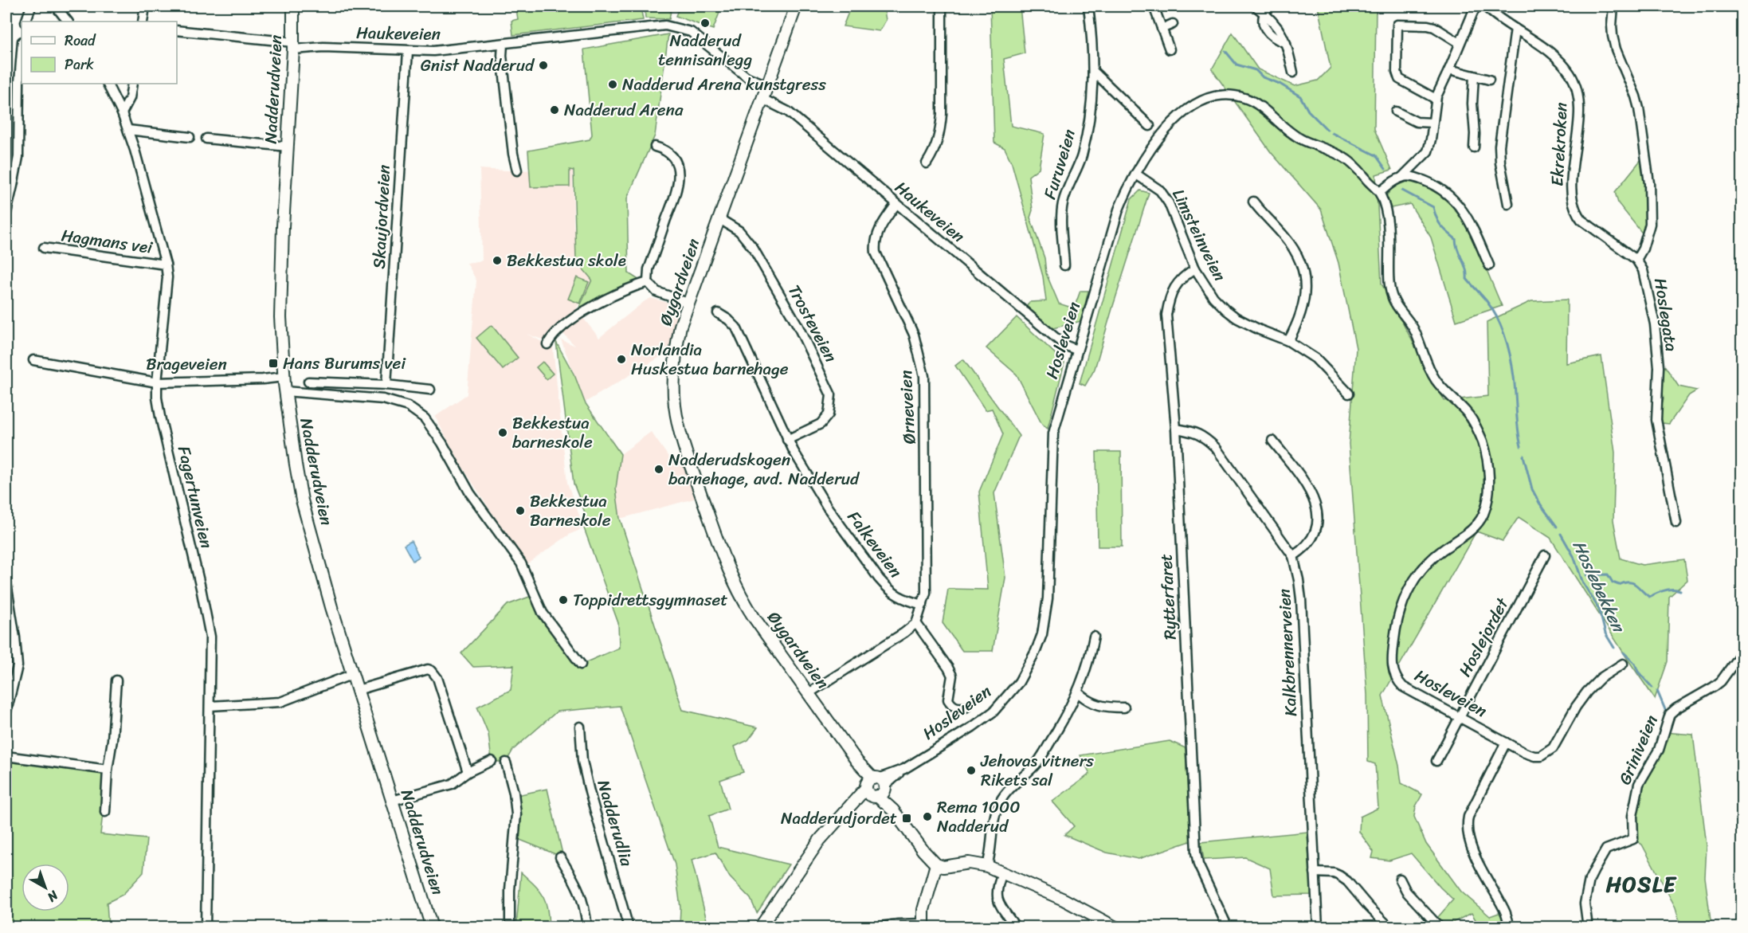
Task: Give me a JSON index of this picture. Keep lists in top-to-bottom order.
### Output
{
  "streets": {
    "street": [
      "Haukeveien",
      "Nadderudveien",
      "Ekrekroken",
      "Furuveien",
      "Skaujordveien",
      "Limsteinveien",
      "Hagmans vei",
      "Øygardveien",
      "Hoslegata",
      "Trosteveien",
      "Hosleveien",
      "Brageveien",
      "Ørneveien",
      "Fagertunveien",
      "Falkeveien",
      "Rytterfaret",
      "Hoslejordet",
      "Kalkbrennerveien",
      "Griniveien",
      "Nadderudlia"
    ]
  },
  "crossings": [
    ["Haukeveien", "Nadderudveien"],
    ["Haukeveien", "Skaujordveien"],
    ["Haukeveien", "Øygardveien"],
    ["Haukeveien", "Hosleveien"],
    ["Haukeveien", "Ørneveien"],
    ["Nadderudveien", "Brageveien"],
    ["Ekrekroken", "Hoslegata"],
    ["Limsteinveien", "Hosleveien"],
    ["Limsteinveien", "Rytterfaret"],
    ["Hagmans vei", "Fagertunveien"],
    ["Øygardveien", "Trosteveien"],
    ["Øygardveien", "Hosleveien"],
    ["Trosteveien", "Falkeveien"],
    ["Hosleveien", "Hoslejordet"],
    ["Brageveien", "Fagertunveien"],
    ["Ørneveien", "Falkeveien"],
    ["Rytterfaret", "Kalkbrennerveien"]
  ],
  "districts": ["HOSLE"],
  "water": ["Hoslebekken"],
  "places": {
    "other": [
      "Nadderud tennisanlegg",
      "Gnist Nadderud",
      "Nadderud Arena kunstgress",
      "Nadderud Arena",
      "Bekkestua skole",
      "Norlandia Huskestua barnehage",
      "Bekkestua barneskole",
      "Nadderudskogen barnehage, avd. Nadderud",
      "Bekkestua Barneskole",
      "Toppidrettsgymnaset",
      "Jehovas vitners Rikets sal",
      "Rema 1000 Nadderud"
    ],
    "transit": ["Hans Burums vei", "Nadderudjordet"]
  },
  "legend": ["Road", "Park"],
  "north": "bottom right"
}
